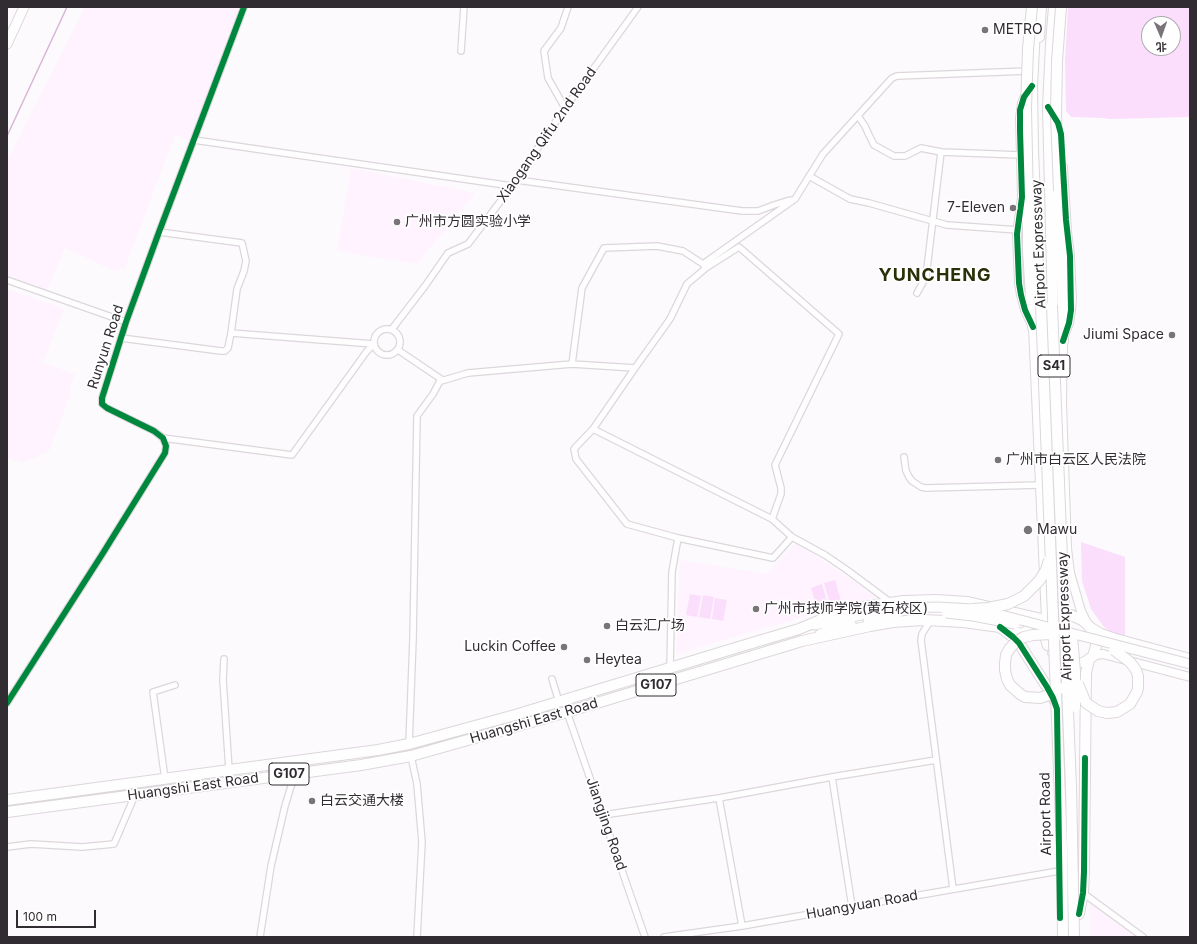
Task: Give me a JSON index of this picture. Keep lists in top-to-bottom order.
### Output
{
  "streets": {
    "highway": [
      "Airport Expressway",
      "S41",
      "G107",
      "Huangshi East Road",
      "Airport Road"
    ],
    "street": [
      "Xiaogang Qifu 2nd Road",
      "Runyun Road",
      "Jiangjing Road",
      "Huangyuan Road"
    ]
  },
  "crossings": [
    ["Airport Expressway", "Airport Road"],
    ["G107", "Huangshi East Road"],
    ["G107", "Airport Road"],
    ["Huangshi East Road", "Jiangjing Road"],
    ["Airport Road", "Huangyuan Road"]
  ],
  "districts": ["YUNCHENG"],
  "places": [
    "METRO",
    "7-Eleven",
    "广州市方圆实验小学",
    "Jiumi Space",
    "广州市白云区人民法院",
    "Mawu",
    "广州市技师学院(黄石校区)",
    "白云汇广场",
    "Luckin Coffee",
    "Heytea",
    "白云交通大楼"
  ],
  "scale_bar": "100 m",
  "north": "bottom"
}
